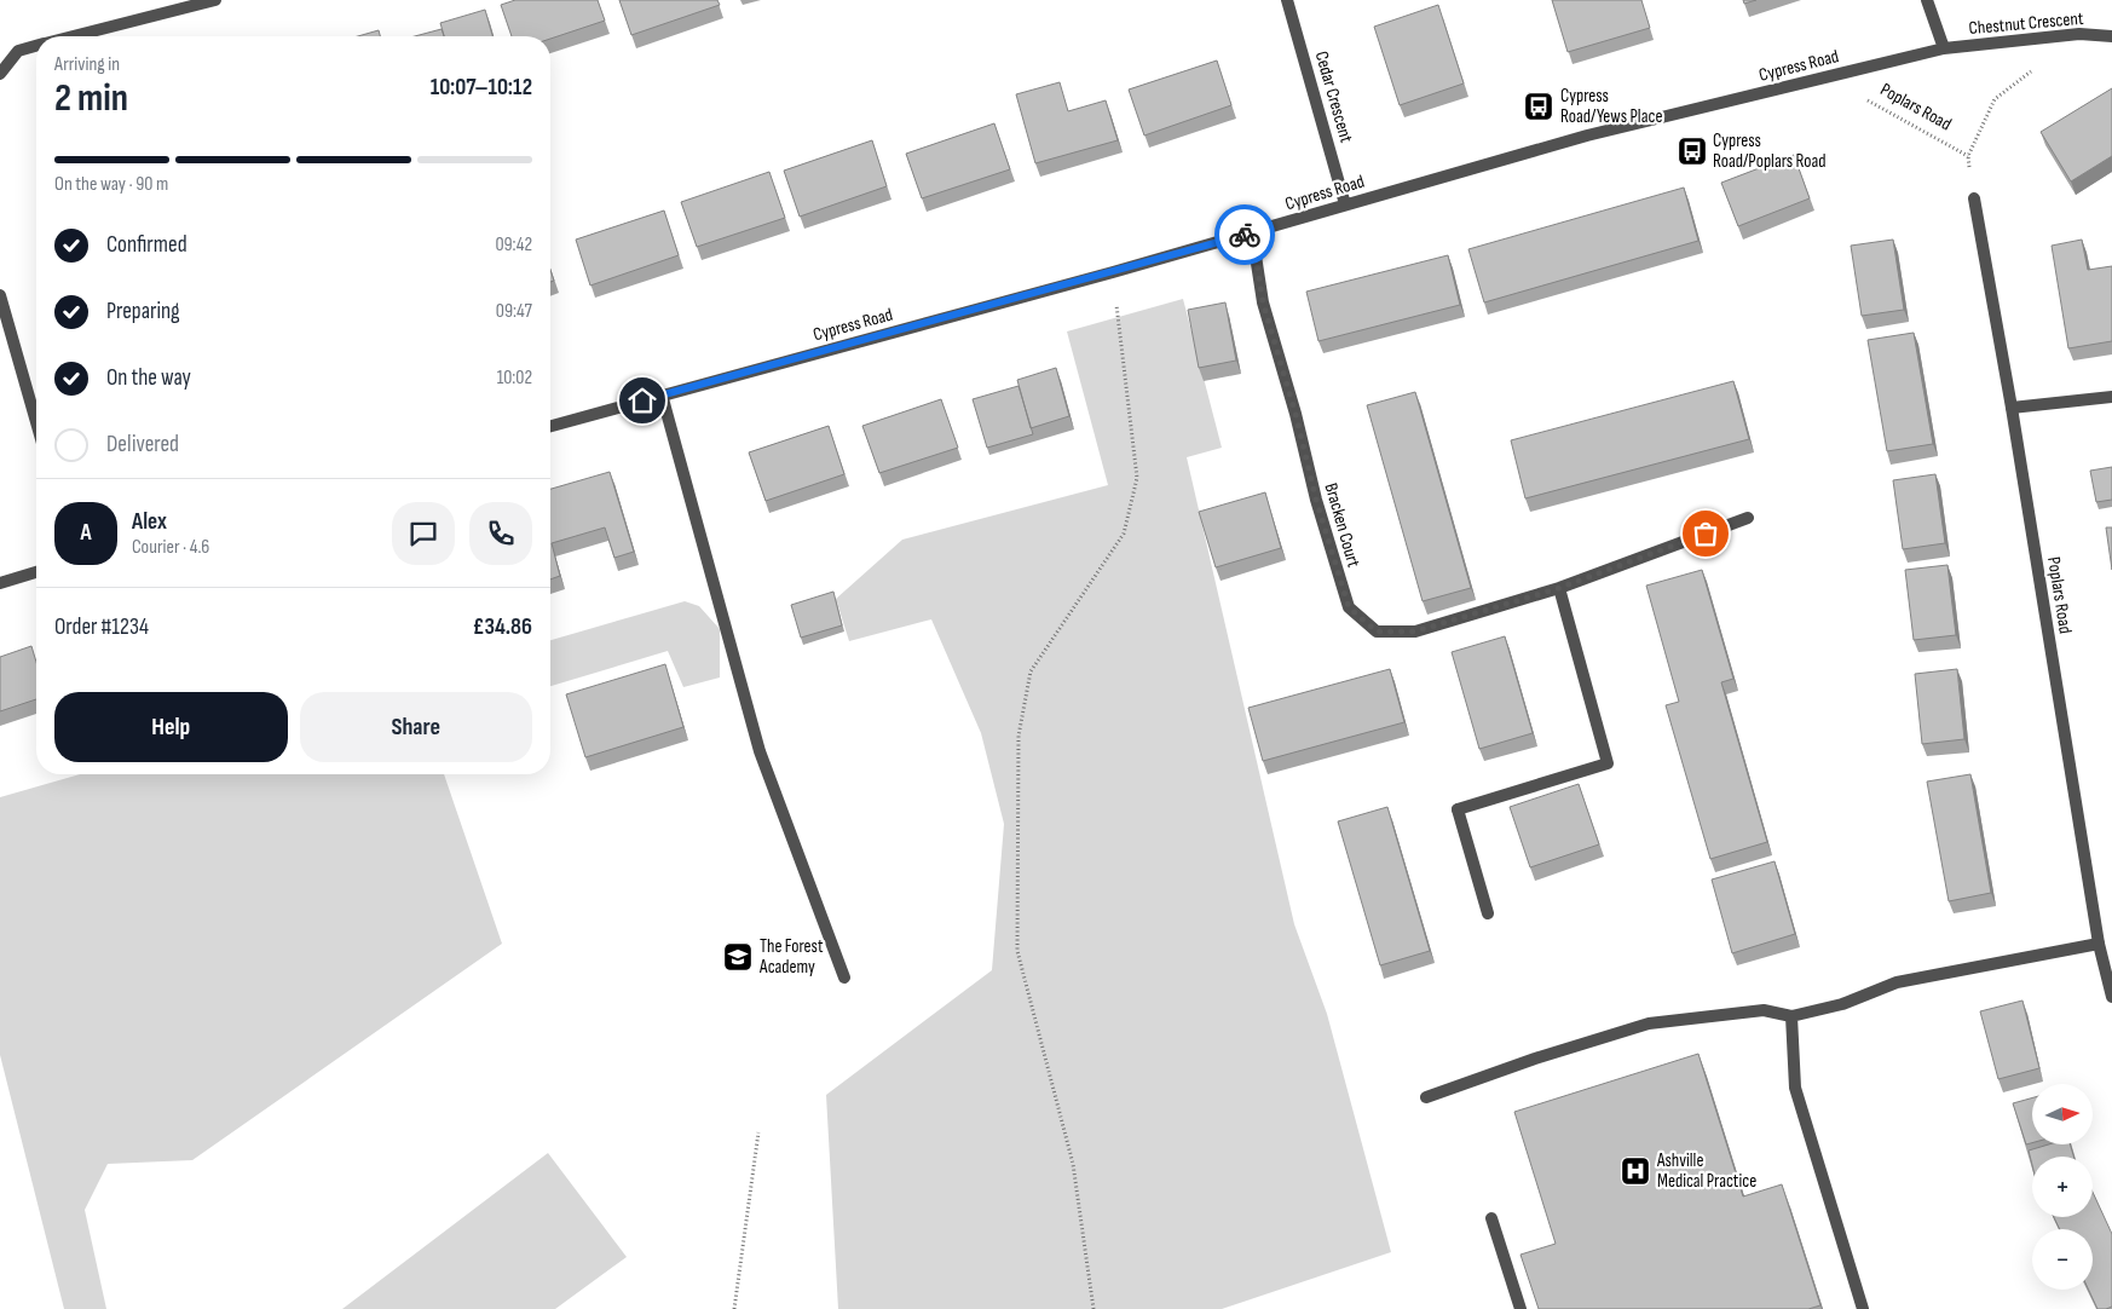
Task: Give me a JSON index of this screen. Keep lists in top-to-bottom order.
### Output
{
  "streets": {
    "street": [
      "Chestnut Crescent",
      "Cypress Road",
      "Cedar Crescent",
      "Poplars Road",
      "Bracken Court"
    ]
  },
  "crossings": [
    ["Chestnut Crescent", "Cypress Road"],
    ["Cypress Road", "Cedar Crescent"],
    ["Cypress Road", "Poplars Road"],
    ["Cypress Road", "Bracken Court"]
  ],
  "places": {
    "bus stop": ["Cypress Road/Yews Place", "Cypress Road/Poplars Road"],
    "school or university": ["The Forest Academy"],
    "hospital": ["Ashville Medical Practice"]
  },
  "north": "right",
  "page": {
    "heading": ["2 min", "Arriving in", "10:07–10:12"],
    "panel": [
      "Alex",
      "Courier · 4.6",
      "Order #1234",
      "£34.86"
    ],
    "bar": "On the way · 90 m",
    "list": [
      ["Confirmed", "09:42"],
      ["Preparing", "09:47"],
      ["On the way", "10:02"],
      "Delivered"
    ],
    "round": "A",
    "buttons": ["Help", "Share"],
    "map_buttons": ["+", "−"]
  }
}
